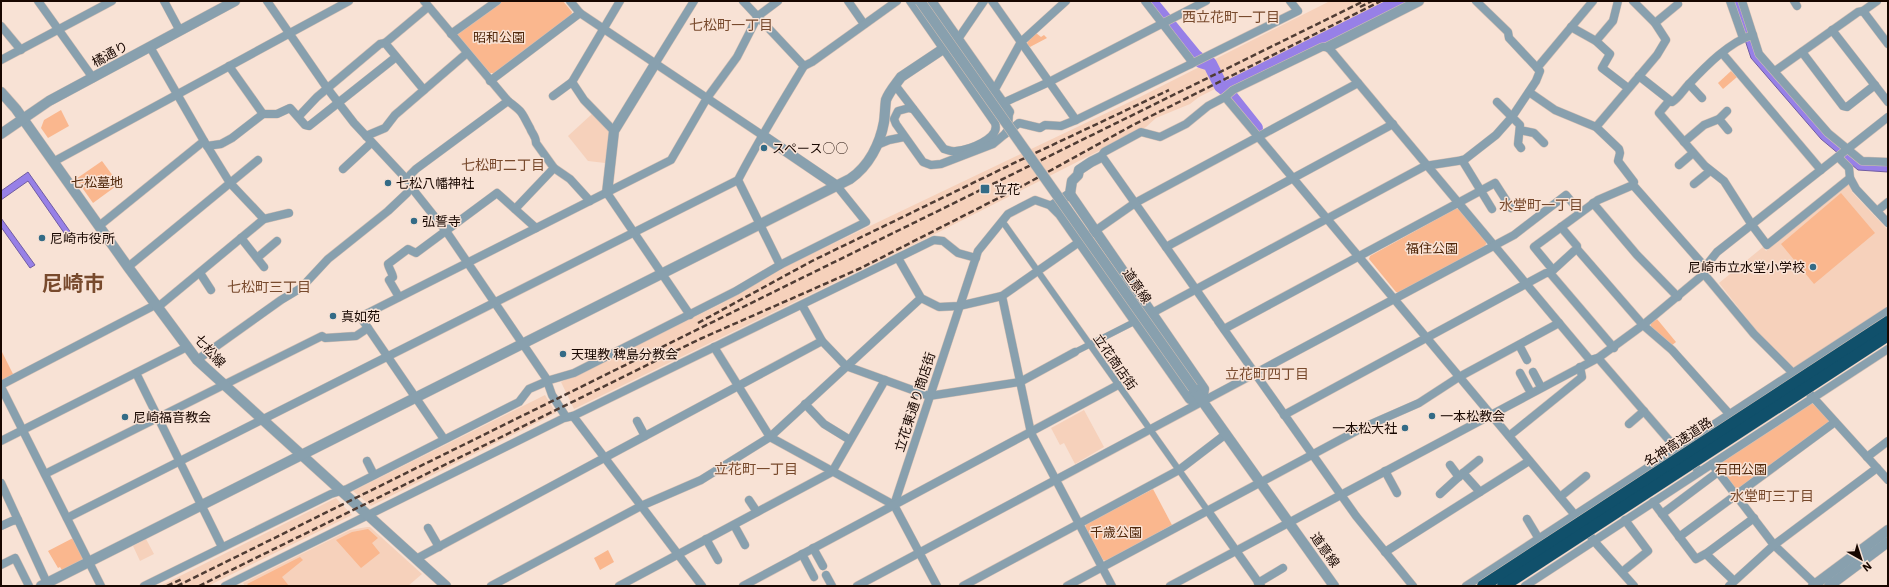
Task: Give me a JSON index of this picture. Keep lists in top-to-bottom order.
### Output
{
  "streets": {
    "highway": ["名神高速道路"],
    "street": [
      "橘通り",
      "道意線",
      "七松線",
      "立花商店街",
      "立花東通り商店街"
    ]
  },
  "crossings": [
    ["橘通り", "七松線"]
  ],
  "districts": [
    "西立花町一丁目",
    "七松町一丁目",
    "七松町二丁目",
    "水堂町一丁目",
    "尼崎市",
    "七松町三丁目",
    "立花町四丁目",
    "立花町一丁目",
    "水堂町三丁目"
  ],
  "parks": [
    "昭和公園",
    "七松墓地",
    "福住公園",
    "石田公園",
    "千歳公園"
  ],
  "places": {
    "other": [
      "スペース○○",
      "七松八幡神社",
      "弘誓寺",
      "尼崎市役所",
      "尼崎市立水堂小学校",
      "真如苑",
      "天理教 稗島分教会",
      "一本松教会",
      "尼崎福音教会",
      "一本松大社"
    ],
    "transit": ["立花"]
  },
  "north": "bottom right"
}
